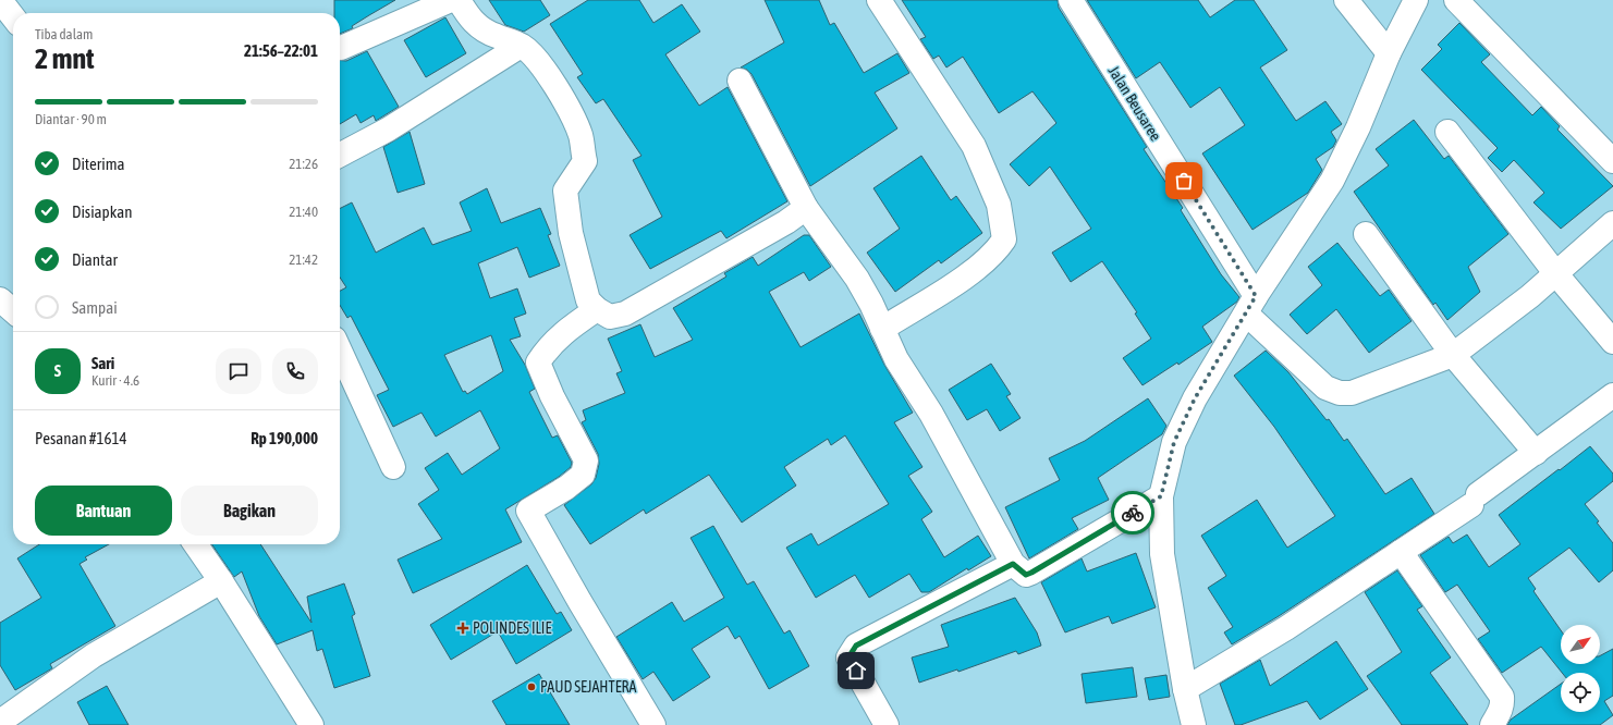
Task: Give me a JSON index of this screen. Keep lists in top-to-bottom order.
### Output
{
  "streets": {
    "street": ["Jalan Beusaree"]
  },
  "places": {
    "health": ["POLINDES ILIE"],
    "other": ["PAUD SEJAHTERA"]
  },
  "north": "top right",
  "page": {
    "heading": ["2 mnt", "Tiba dalam", "21:56–22:01"],
    "panel": [
      "Sari",
      "Kurir · 4.6",
      "Pesanan #1614",
      "Rp 190,000"
    ],
    "bar": "Diantar · 90 m",
    "list": [
      ["Diterima", "21:26"],
      ["Disiapkan", "21:40"],
      ["Diantar", "21:42"],
      "Sampai"
    ],
    "round": "S",
    "buttons": ["Bantuan", "Bagikan"]
  }
}
